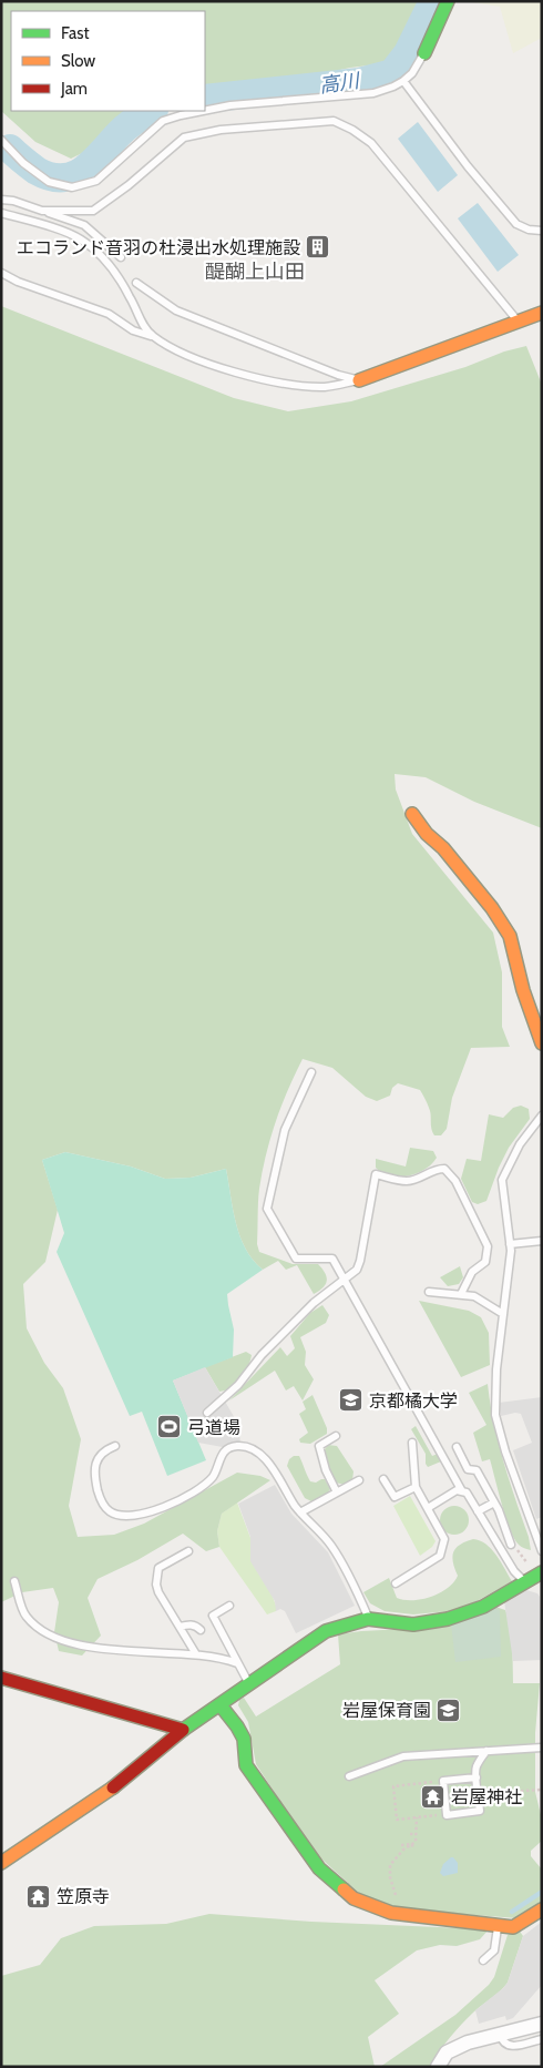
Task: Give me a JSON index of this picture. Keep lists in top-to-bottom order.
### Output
{
  "districts": ["醍醐上山田"],
  "water": ["高川"],
  "places": {
    "building": ["エコランド音羽の杜浸出水処理施設"],
    "school or university": ["京都橘大学", "岩屋保育園"],
    "sports": ["弓道場"],
    "temple": ["岩屋神社", "笠原寺"]
  },
  "legend": ["Fast", "Slow", "Jam"]
}
